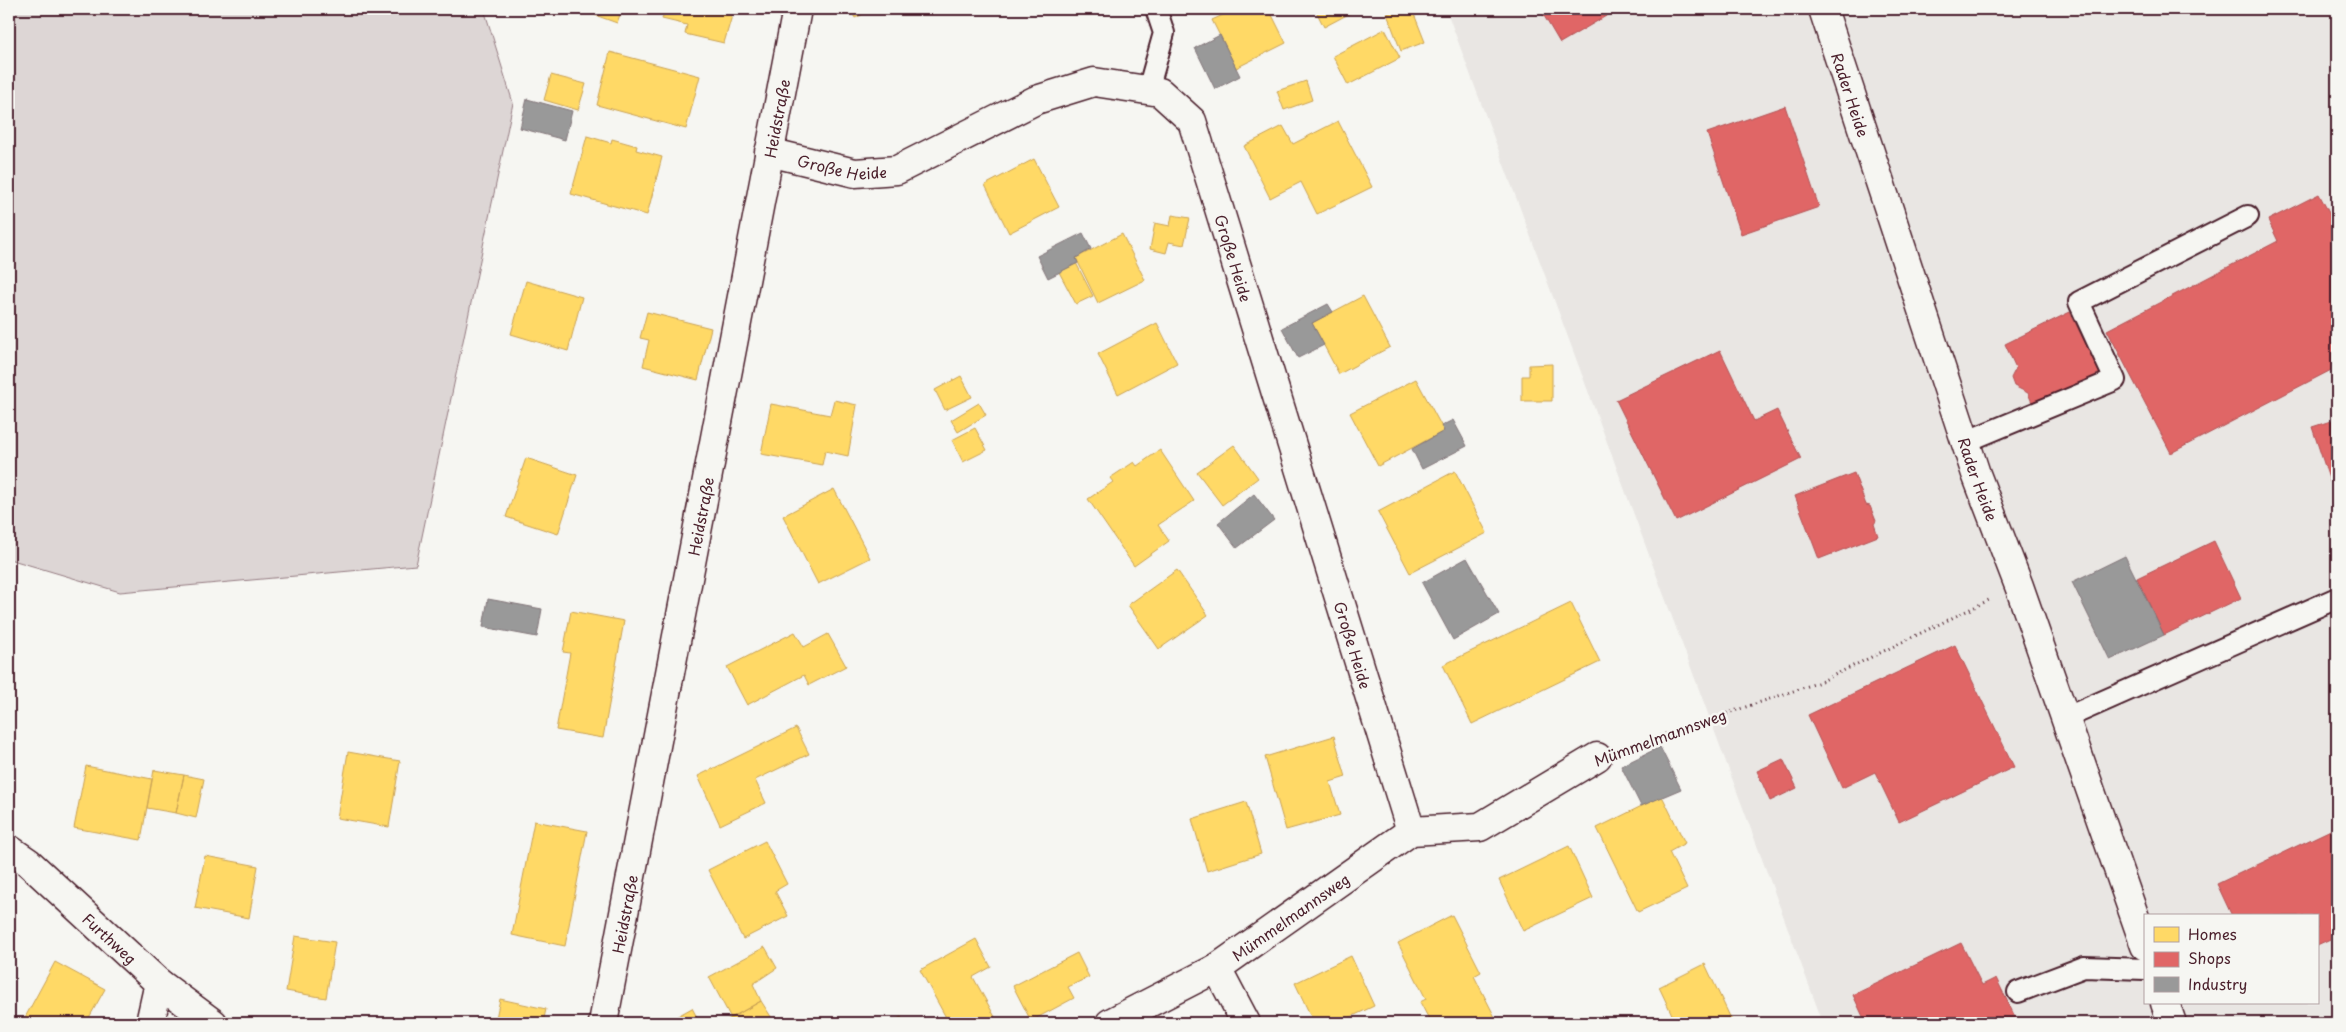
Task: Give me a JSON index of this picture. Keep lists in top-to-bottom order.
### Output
{
  "streets": {
    "street": [
      "Rader Heide",
      "Heidstraße",
      "Große Heide",
      "Mümmelmannsweg",
      "Furthweg"
    ]
  },
  "crossings": [
    ["Rader Heide", "Mümmelmannsweg"],
    ["Heidstraße", "Große Heide"],
    ["Große Heide", "Mümmelmannsweg"]
  ],
  "legend": ["Homes", "Shops", "Industry"]
}
